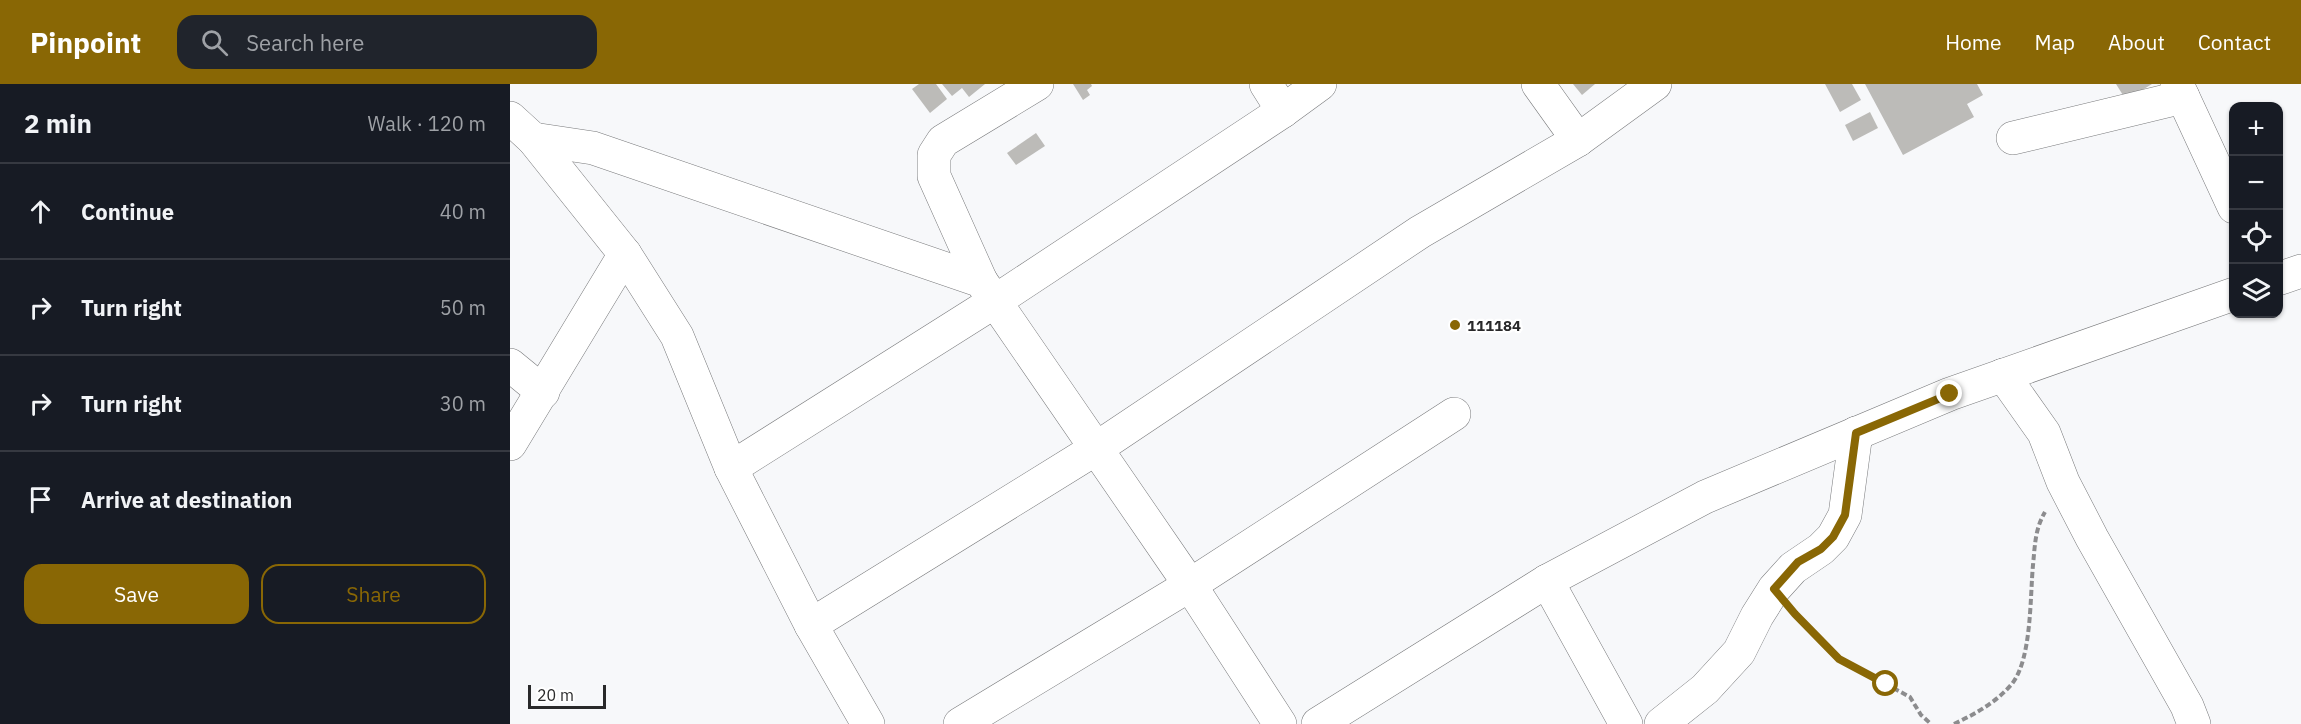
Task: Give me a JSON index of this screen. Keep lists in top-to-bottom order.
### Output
{
  "places": ["111184"],
  "scale_bar": "20 m",
  "page": {
    "header": "Pinpoint",
    "search": "Search here",
    "nav": [
      "Home",
      "Map",
      "About",
      "Contact"
    ],
    "heading": ["2 min", "Walk · 120 m"],
    "map_buttons": ["+", "−"],
    "list": [
      ["Continue", "40 m"],
      ["Turn right", "50 m"],
      ["Turn right", "30 m"],
      "Arrive at destination"
    ],
    "buttons": ["Save", "Share"],
    "scale": "20 m"
  }
}
